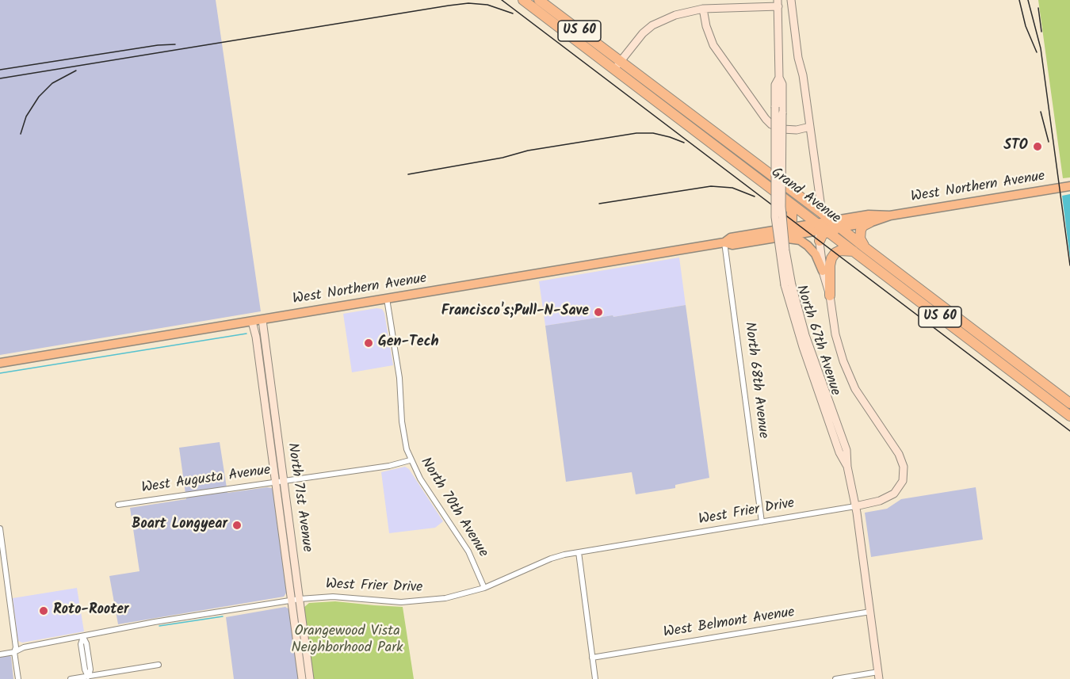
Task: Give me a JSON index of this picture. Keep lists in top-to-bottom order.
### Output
{
  "streets": {
    "highway": ["US 60", "Grand Avenue"],
    "main road": ["West Northern Avenue", "North 67th Avenue", "North 71st Avenue"],
    "street": [
      "North 68th Avenue",
      "West Augusta Avenue",
      "North 70th Avenue",
      "West Frier Drive",
      "West Belmont Avenue"
    ]
  },
  "crossings": [
    ["West Northern Avenue", "Grand Avenue"],
    ["West Northern Avenue", "North 67th Avenue"],
    ["West Northern Avenue", "North 68th Avenue"],
    ["West Northern Avenue", "North 71st Avenue"],
    ["West Northern Avenue", "North 70th Avenue"],
    ["Grand Avenue", "North 67th Avenue"],
    ["North 67th Avenue", "West Frier Drive"],
    ["North 67th Avenue", "West Belmont Avenue"],
    ["North 68th Avenue", "West Frier Drive"],
    ["West Augusta Avenue", "North 71st Avenue"],
    ["West Augusta Avenue", "North 70th Avenue"],
    ["North 71st Avenue", "West Frier Drive"],
    ["North 70th Avenue", "West Frier Drive"]
  ],
  "parks": ["Orangewood Vista Neighborhood Park"],
  "places": [
    "STO",
    "Francisco's;Pull-N-Save",
    "Gen-Tech",
    "Boart Longyear",
    "Roto-Rooter"
  ]
}
